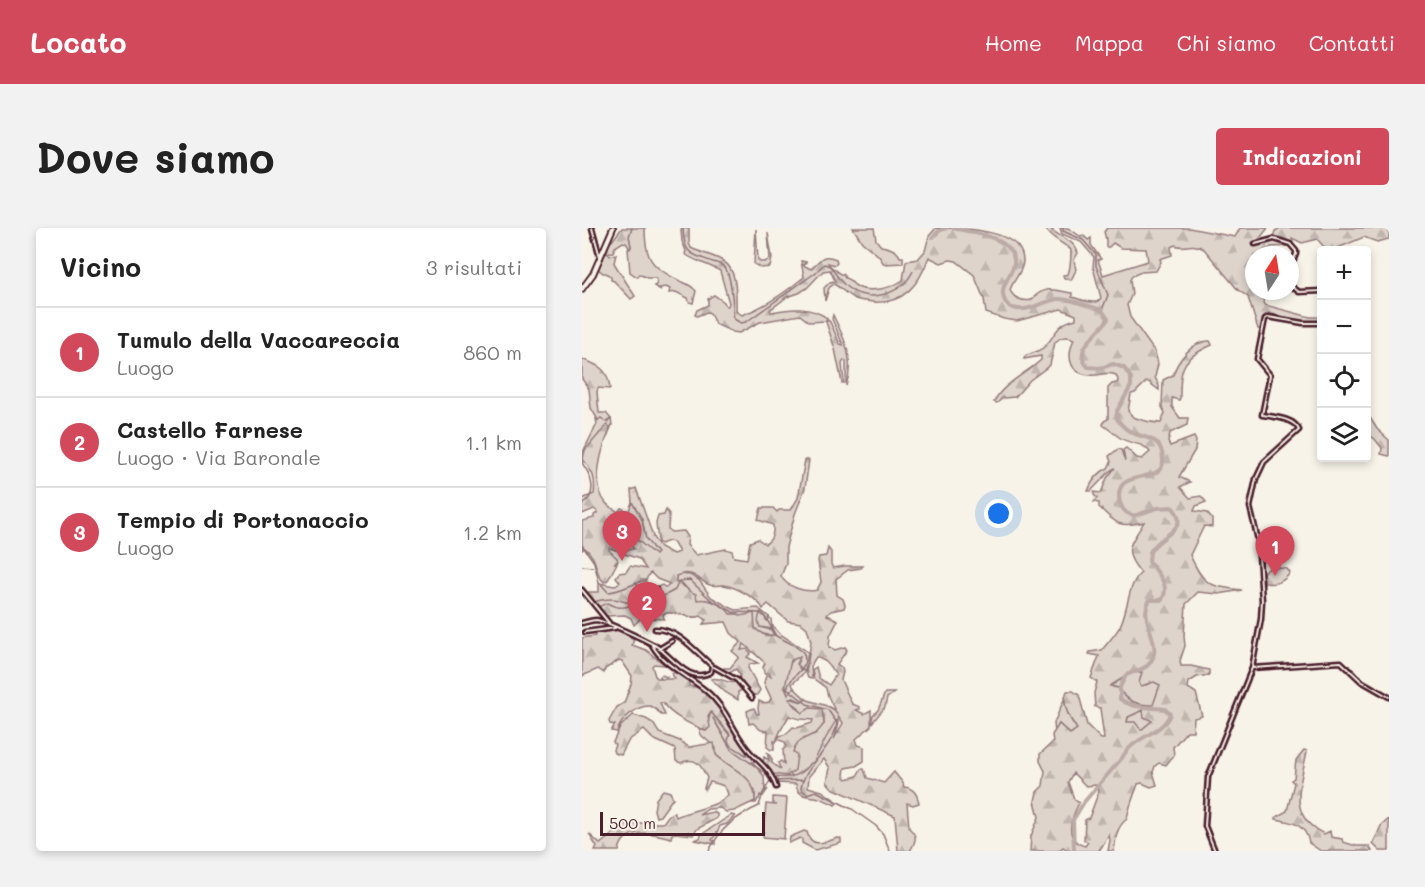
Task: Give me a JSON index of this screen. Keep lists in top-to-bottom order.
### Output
{
  "scale_bar": "500 m",
  "north": "top",
  "page": {
    "header": "Locato",
    "nav": [
      "Home",
      "Mappa",
      "Chi siamo",
      "Contatti"
    ],
    "buttons": "Indicazioni",
    "title": "Dove siamo",
    "heading": ["Vicino", "3 risultati"],
    "map_buttons": ["+", "−"],
    "list": [
      {
        "mark": "1",
        "name": "Tumulo della Vaccareccia",
        "note": "Luogo",
        "value": "860 m"
      },
      {
        "mark": "2",
        "name": "Castello Farnese",
        "note": "Luogo · Via Baronale",
        "value": "1.1 km"
      },
      {
        "mark": "3",
        "name": "Tempio di Portonaccio",
        "note": "Luogo",
        "value": "1.2 km"
      }
    ],
    "pins": ["3", "1", "2"],
    "scale": "500 m"
  }
}
